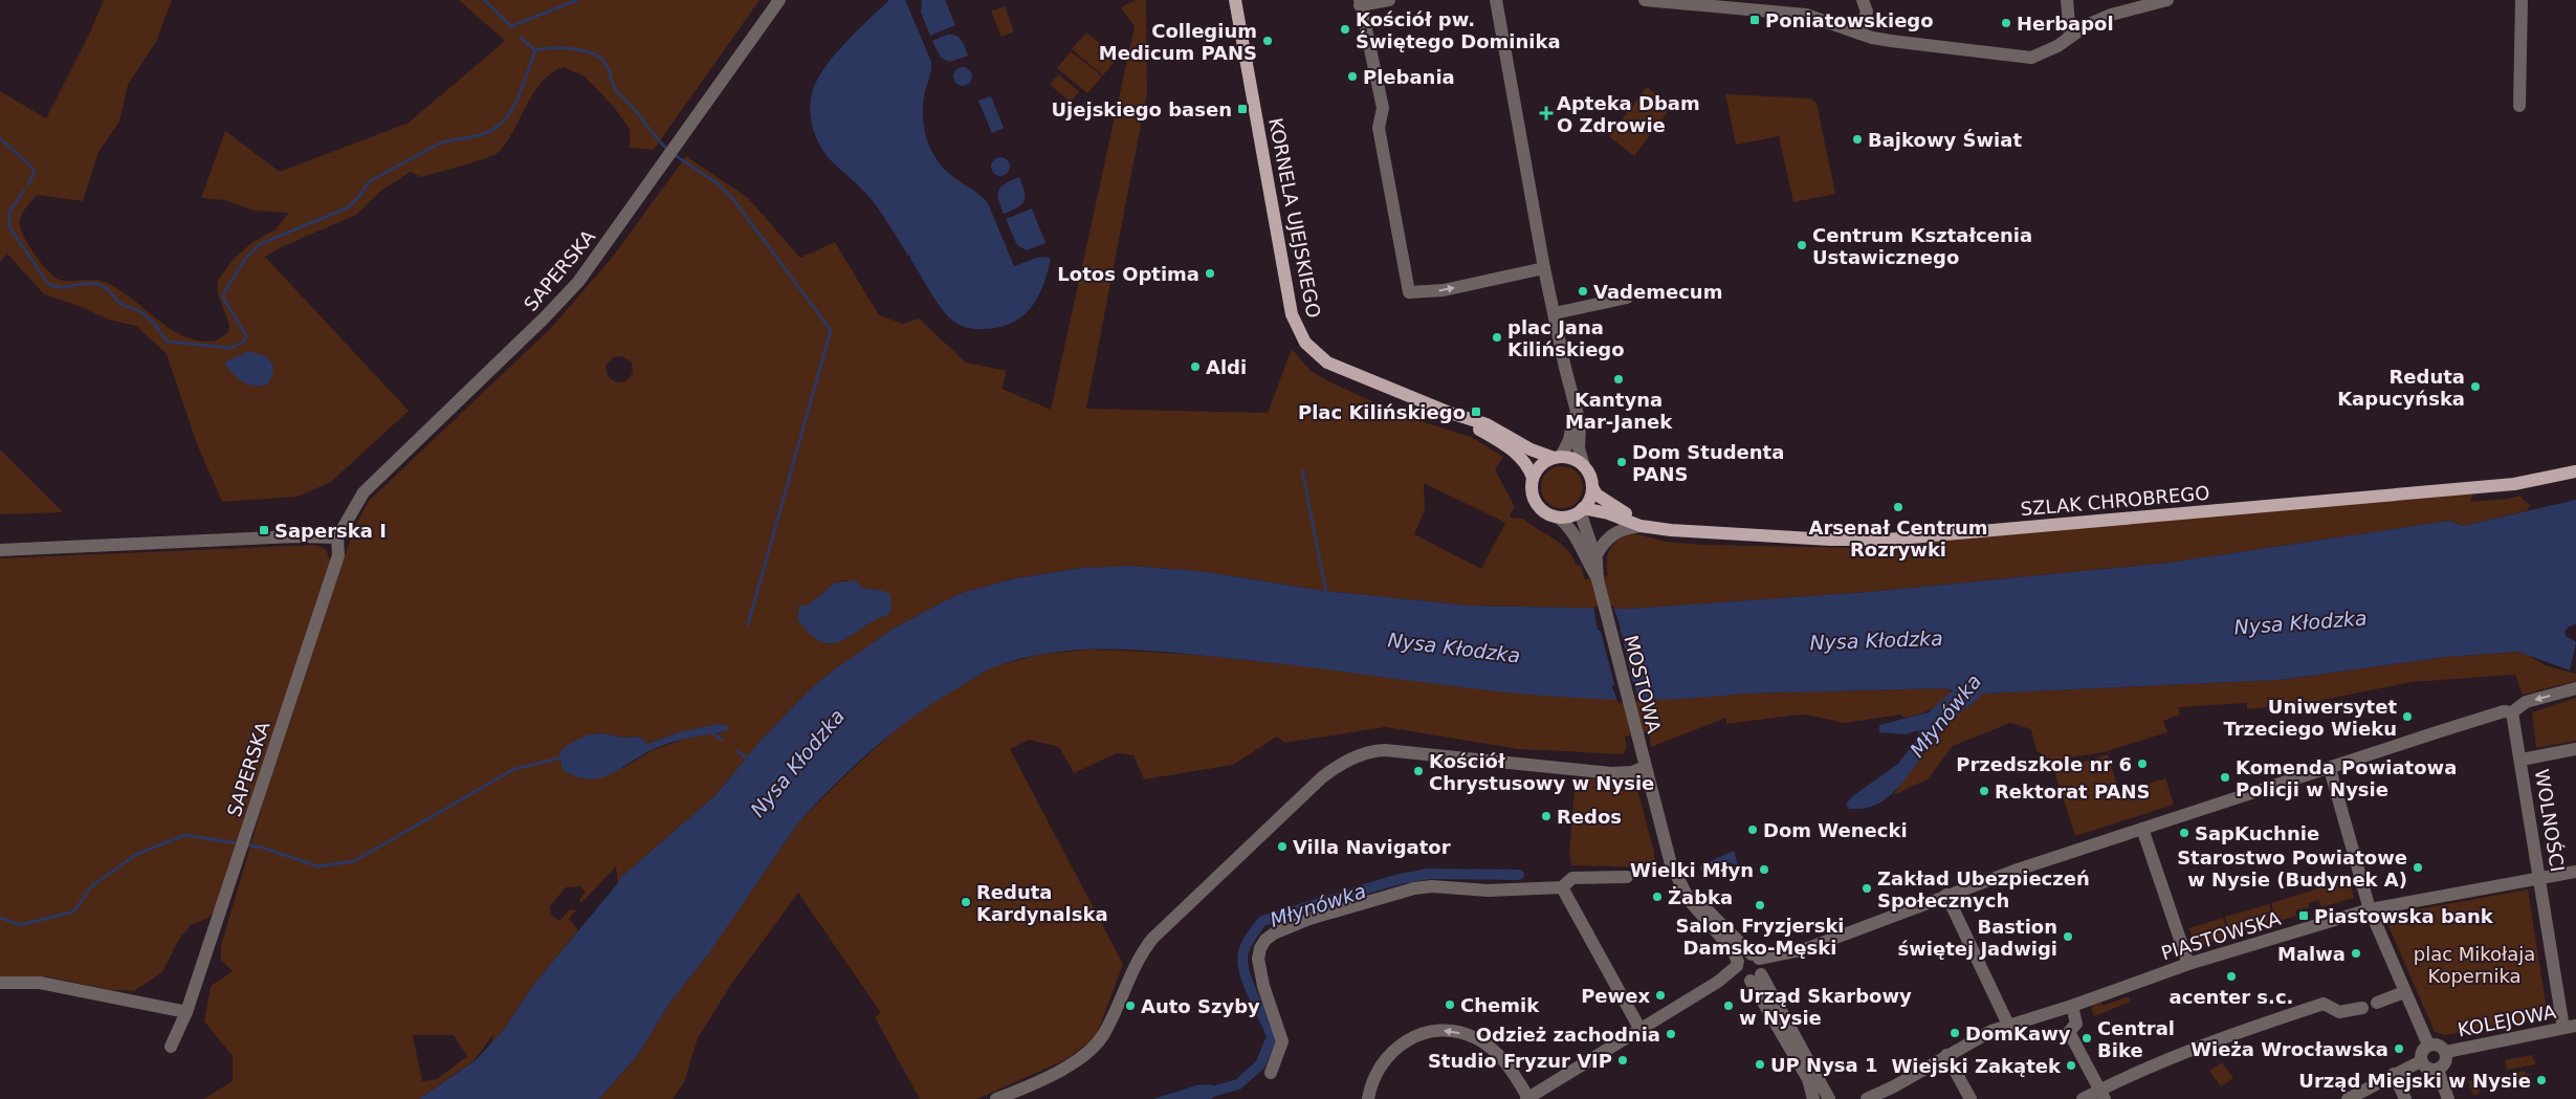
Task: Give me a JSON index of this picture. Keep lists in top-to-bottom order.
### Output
{
  "streets": {
    "main road": ["KORNELA UJEJSKIEGO", "SZLAK CHROBREGO"],
    "street": [
      "SAPERSKA",
      "MOSTOWA",
      "WOLNOŚCI",
      "PIASTOWSKA",
      "KOLEJOWA"
    ]
  },
  "crossings": [
    ["KORNELA UJEJSKIEGO", "SZLAK CHROBREGO"],
    ["KORNELA UJEJSKIEGO", "MOSTOWA"],
    ["SZLAK CHROBREGO", "MOSTOWA"],
    ["WOLNOŚCI", "PIASTOWSKA"],
    ["WOLNOŚCI", "KOLEJOWA"]
  ],
  "water": ["Nysa Kłodzka", "Młynówka"],
  "parks": ["plac Mikołaja Kopernika"],
  "places": {
    "transit": [
      "Poniatowskiego",
      "Ujejskiego basen",
      "Plac Kilińskiego",
      "Saperska I",
      "Piastowska bank"
    ],
    "other": [
      "Herbapol",
      "Kościół pw. Świętego Dominika",
      "Collegium Medicum PANS",
      "Plebania",
      "Bajkowy Świat",
      "Centrum Kształcenia Ustawicznego",
      "Lotos Optima",
      "Vademecum",
      "plac Jana Kilińskiego",
      "Aldi",
      "Kantyna Mar-Janek",
      "Reduta Kapucyńska",
      "Dom Studenta PANS",
      "Arsenał Centrum Rozrywki",
      "Uniwersytet Trzeciego Wieku",
      "Przedszkole nr 6",
      "Kościół Chrystusowy w Nysie",
      "Komenda Powiatowa Policji w Nysie",
      "Rektorat PANS",
      "Redos",
      "Dom Wenecki",
      "SapKuchnie",
      "Villa Navigator",
      "Starostwo Powiatowe w Nysie (Budynek A)",
      "Wielki Młyn",
      "Zakład Ubezpieczeń Społecznych",
      "Żabka",
      "Reduta Kardynalska",
      "Salon Fryzjerski Damsko-Męski",
      "Bastion świętej Jadwigi",
      "Malwa",
      "acenter s.c.",
      "Pewex",
      "Chemik",
      "Auto Szyby",
      "Urząd Skarbowy w Nysie",
      "DomKawy",
      "Odzież zachodnia",
      "Central Bike",
      "Wieża Wrocławska",
      "Studio Fryzur VIP",
      "UP Nysa 1",
      "Wiejski Zakątek",
      "Urząd Miejski w Nysie"
    ],
    "health": ["Apteka Dbam O Zdrowie"]
  }
}
